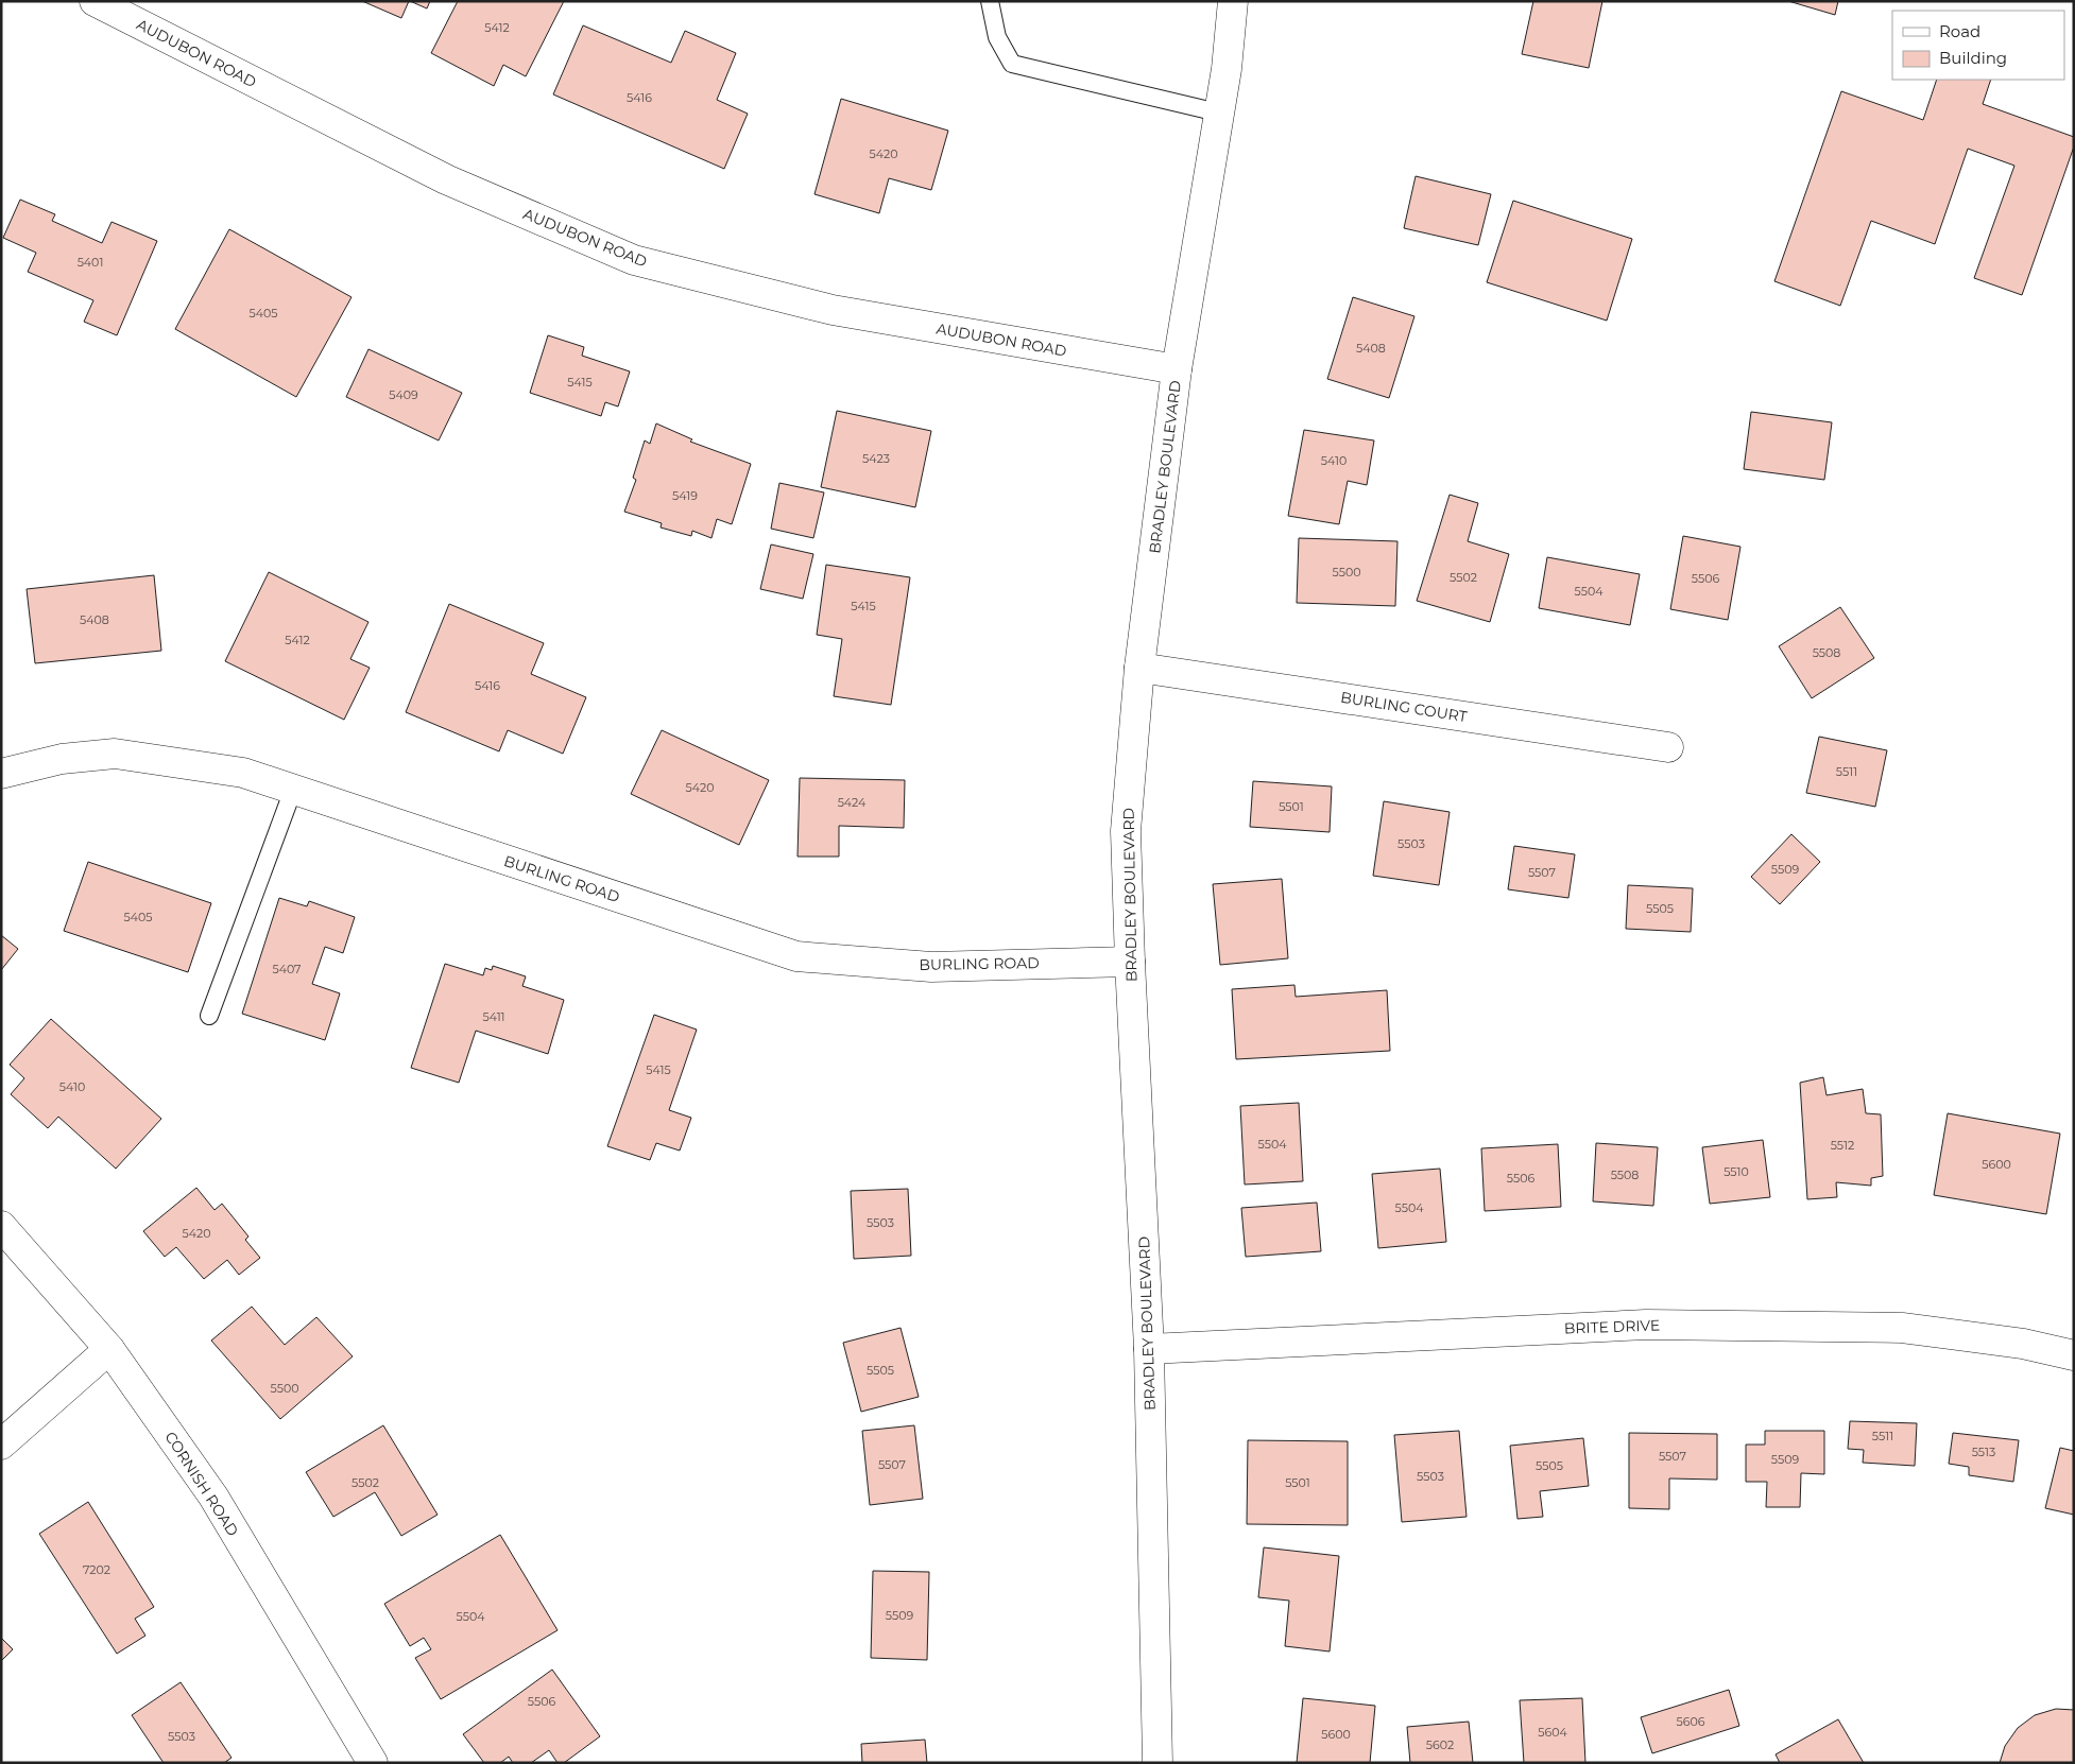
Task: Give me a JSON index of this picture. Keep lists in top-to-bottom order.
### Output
{
  "streets": {
    "street": [
      "AUDUBON ROAD",
      "BRADLEY BOULEVARD",
      "BURLING COURT",
      "BURLING ROAD",
      "BRITE DRIVE",
      "CORNISH ROAD"
    ]
  },
  "crossings": [
    ["AUDUBON ROAD", "BRADLEY BOULEVARD"],
    ["BRADLEY BOULEVARD", "BURLING COURT"],
    ["BRADLEY BOULEVARD", "BURLING ROAD"],
    ["BRADLEY BOULEVARD", "BRITE DRIVE"]
  ],
  "house_numbers": [
    "5412",
    "5416",
    "5420",
    "5401",
    "5405",
    "5408",
    "5415",
    "5409",
    "5423",
    "5410",
    "5419",
    "5500",
    "5502",
    "5506",
    "5504",
    "5415",
    "5408",
    "5412",
    "5508",
    "5416",
    "5511",
    "5420",
    "5424",
    "5501",
    "5503",
    "5509",
    "5507",
    "5505",
    "5405",
    "5407",
    "5411",
    "5415",
    "5410",
    "5504",
    "5512",
    "5600",
    "5510",
    "5508",
    "5506",
    "5504",
    "5503",
    "5420",
    "5505",
    "5500",
    "5511",
    "5513",
    "5507",
    "5509",
    "5507",
    "5505",
    "5503",
    "5502",
    "5501",
    "7202",
    "5509",
    "5504",
    "5506",
    "5606",
    "5604",
    "5600",
    "5503",
    "5602"
  ],
  "legend": ["Road", "Building"]
}
